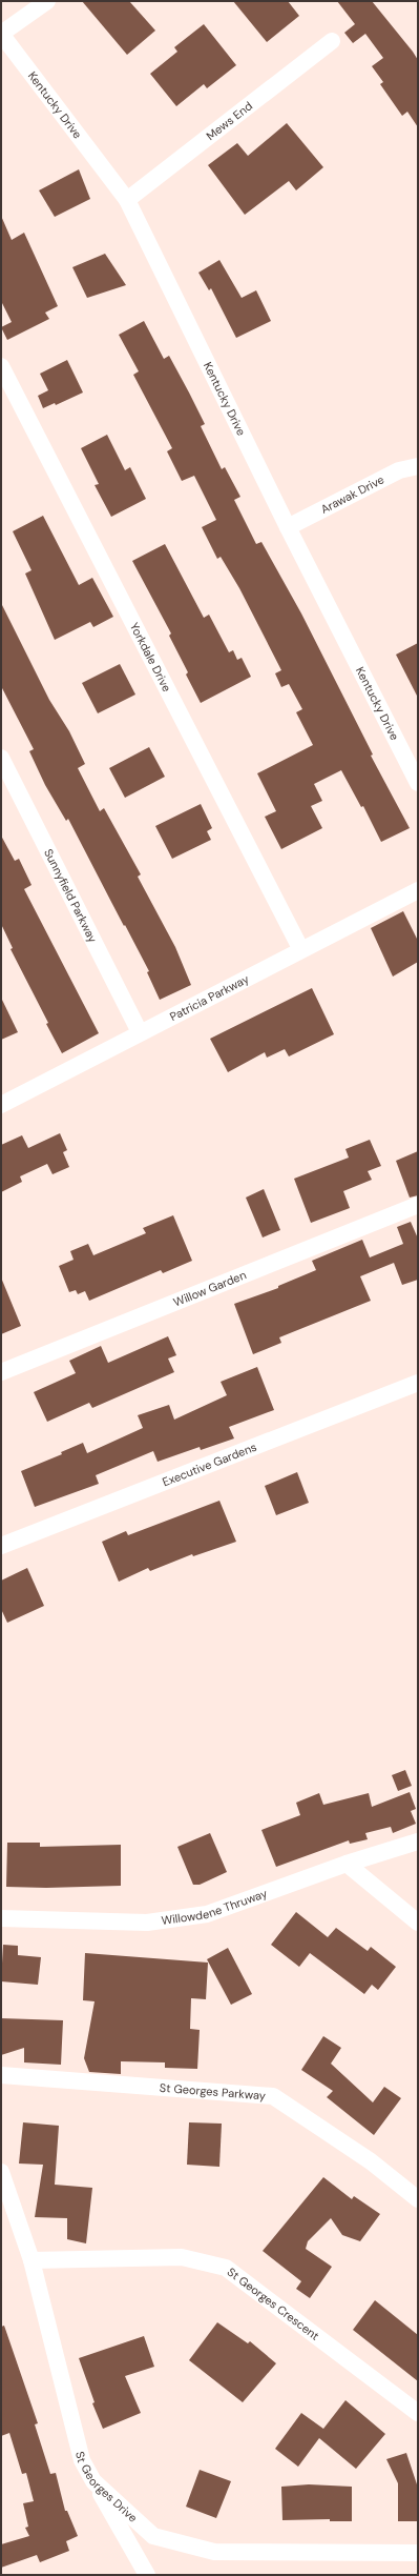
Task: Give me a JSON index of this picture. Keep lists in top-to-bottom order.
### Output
{
  "streets": {
    "street": [
      "Kentucky Drive",
      "Mews End",
      "Arawak Drive",
      "Yorkdale Drive",
      "Sunnyfield Parkway",
      "Patricia Parkway",
      "Willow Garden",
      "Executive Gardens",
      "Willowdene Thruway",
      "St Georges Parkway",
      "St Georges Crescent",
      "St Georges Drive"
    ]
  },
  "crossings": [
    ["Kentucky Drive", "Mews End"],
    ["Kentucky Drive", "Arawak Drive"],
    ["Yorkdale Drive", "Patricia Parkway"],
    ["Sunnyfield Parkway", "Patricia Parkway"],
    ["St Georges Crescent", "St Georges Drive"]
  ]
}
